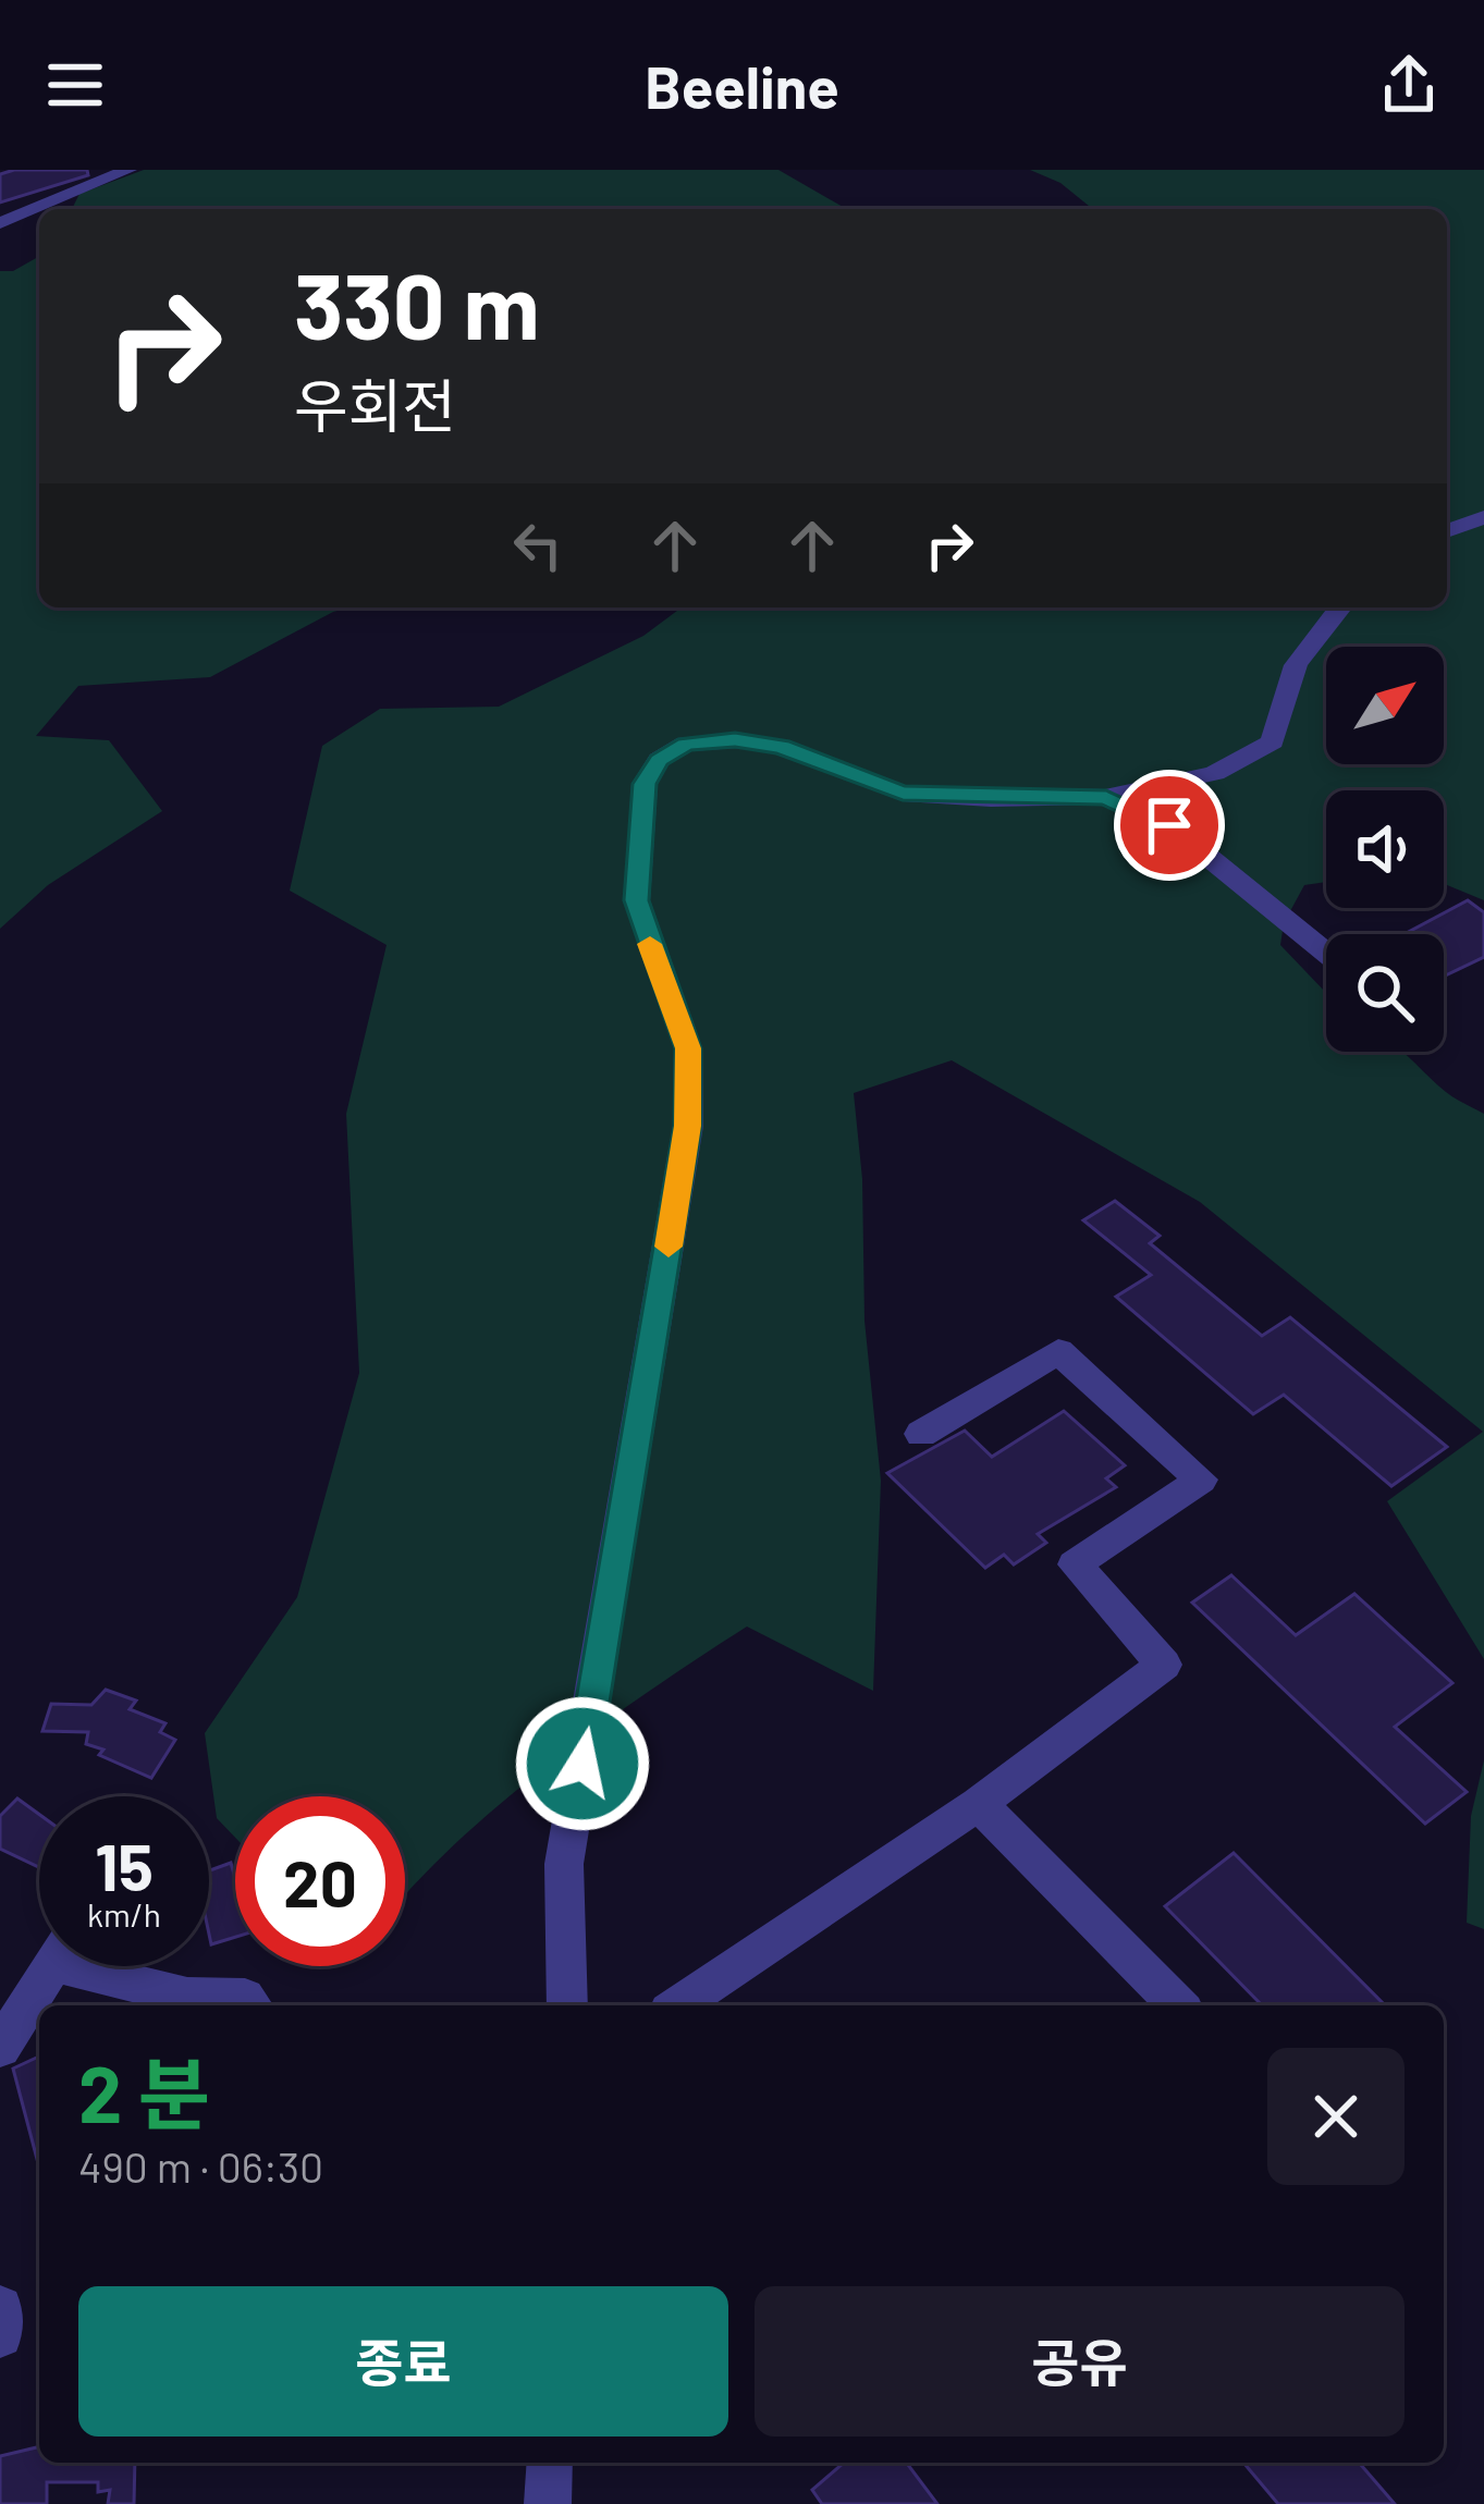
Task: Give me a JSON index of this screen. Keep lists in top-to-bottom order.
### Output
{
  "north": "top right",
  "page": {
    "header": "Beeline",
    "turn": ["330 m", "우회전"],
    "speed": "15 km/h",
    "limit": "20",
    "heading": ["2 분", "490 m · 06:30"],
    "buttons": ["종료", "공유"]
  }
}
